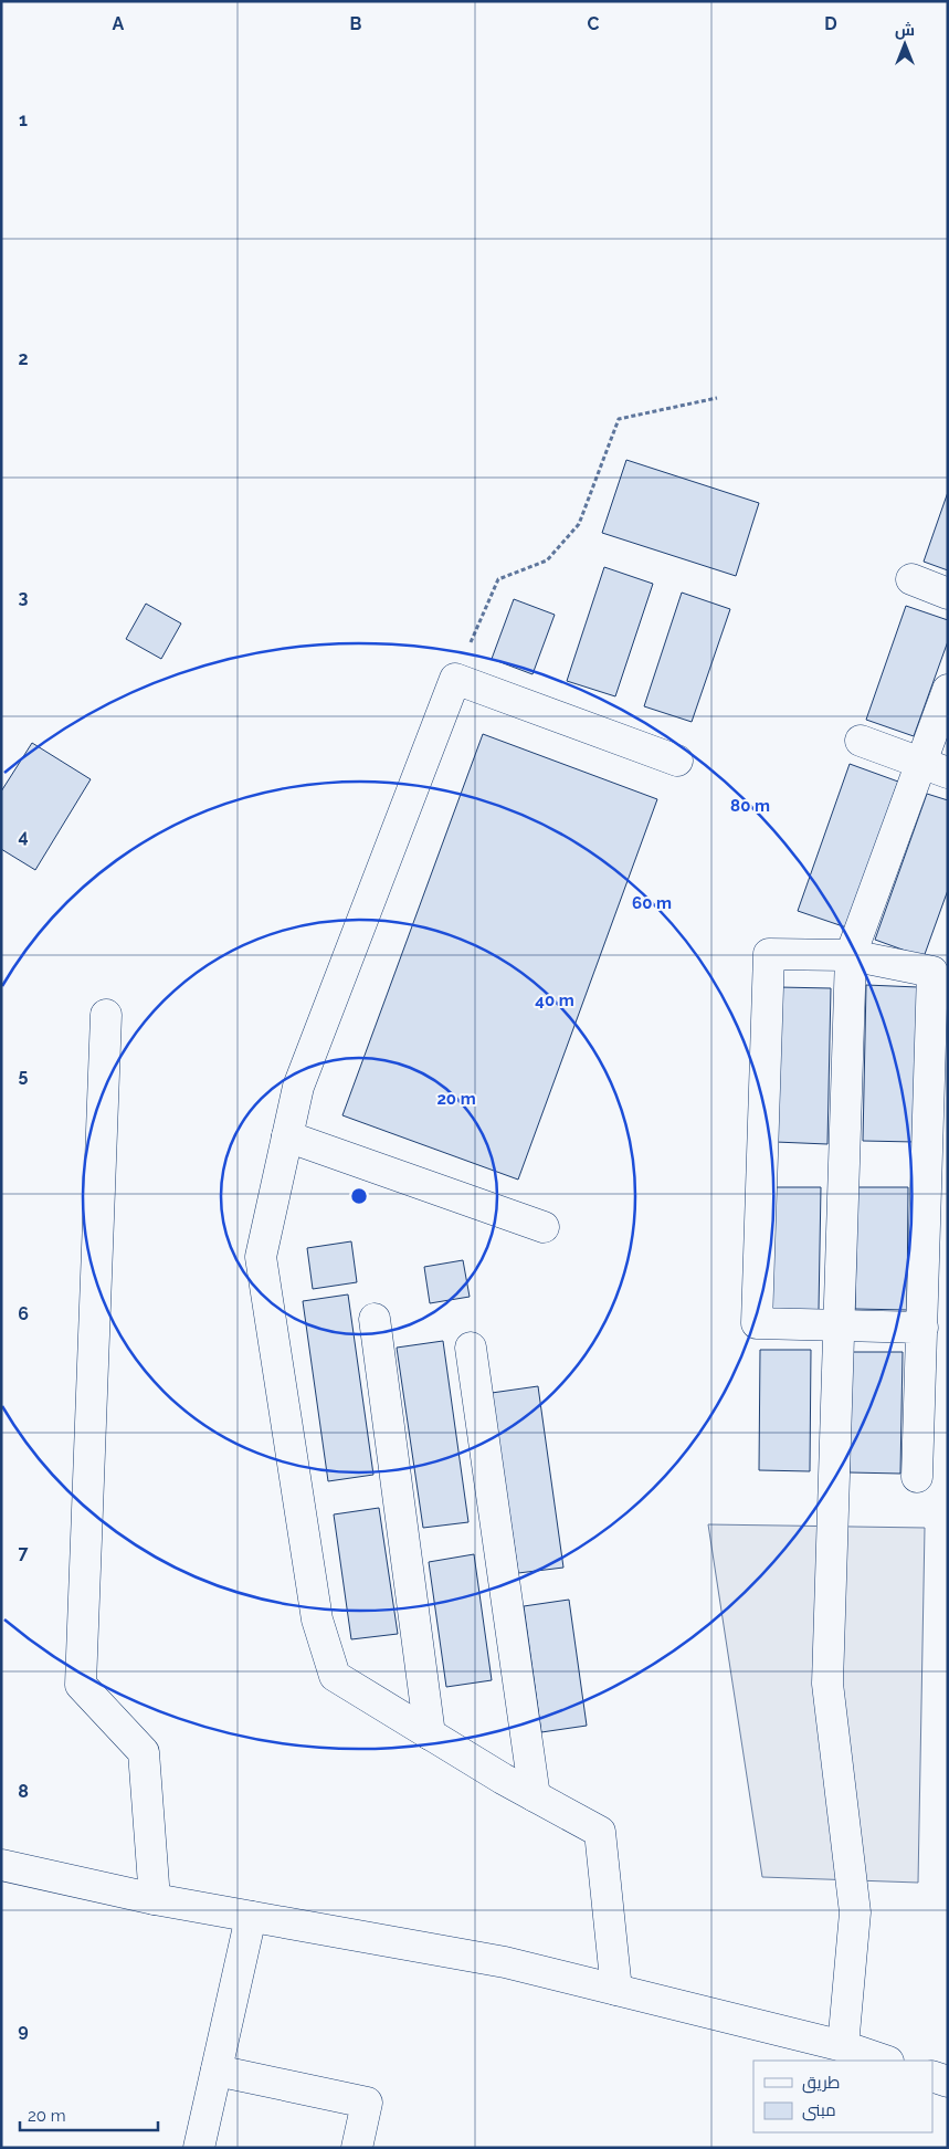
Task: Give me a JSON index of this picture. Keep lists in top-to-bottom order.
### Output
{
  "legend": ["طريق", "مبنى"],
  "scale_bar": "20 m",
  "north": "top",
  "grid": {
    "columns": [
      "A",
      "B",
      "C",
      "D"
    ],
    "rows": [
      "1",
      "2",
      "3",
      "4",
      "5",
      "6",
      "7",
      "8",
      "9"
    ]
  },
  "rings": [
    "80 m",
    "60 m",
    "40 m",
    "20 m"
  ]
}
